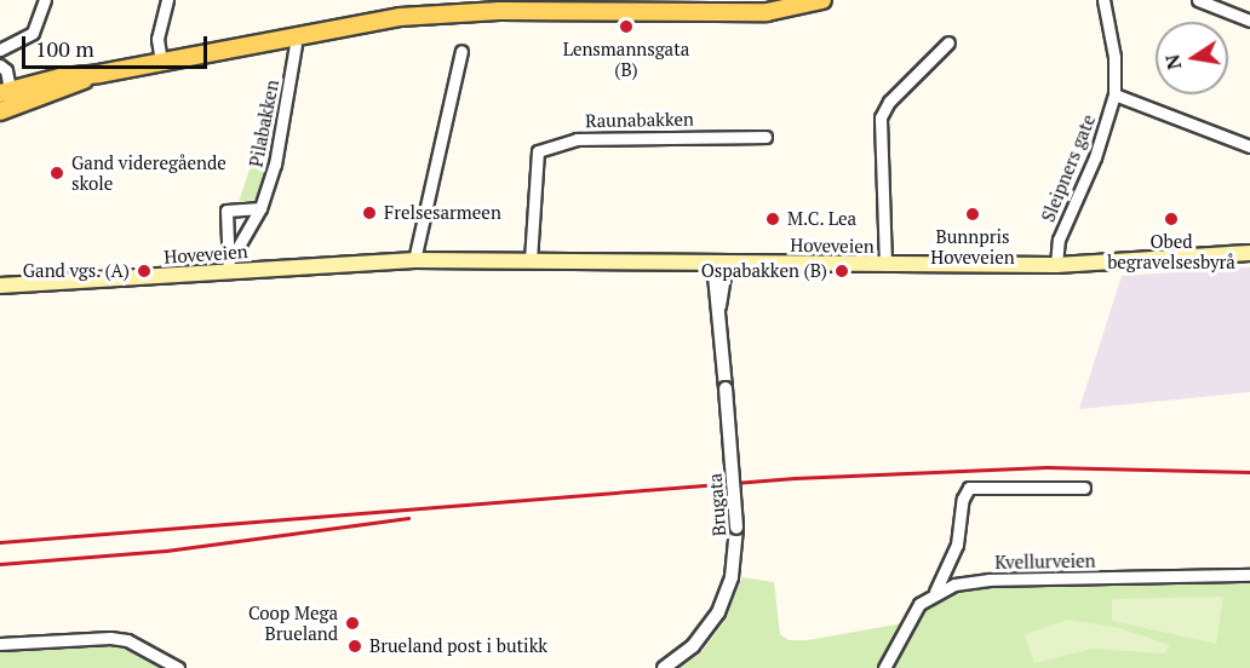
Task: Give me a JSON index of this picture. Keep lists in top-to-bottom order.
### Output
{
  "streets": {
    "main road": ["Hoveveien"],
    "street": [
      "Raunabakken",
      "Pilabakken",
      "Sleipners gate",
      "Brugata",
      "Kvellurveien"
    ]
  },
  "crossings": [
    ["Raunabakken", "Hoveveien"],
    ["Sleipners gate", "Hoveveien"],
    ["Hoveveien", "Brugata"]
  ],
  "places": [
    "Lensmannsgata (B)",
    "Gand videregående skole",
    "Frelsesarmeen",
    "Bunnpris Hoveveien",
    "M.C. Lea",
    "Obed begravelsesbyrå",
    "Gand vgs. (A)",
    "Ospabakken (B)",
    "Coop Mega Brueland",
    "Brueland post i butikk"
  ],
  "scale_bar": "100 m",
  "north": "left"
}
